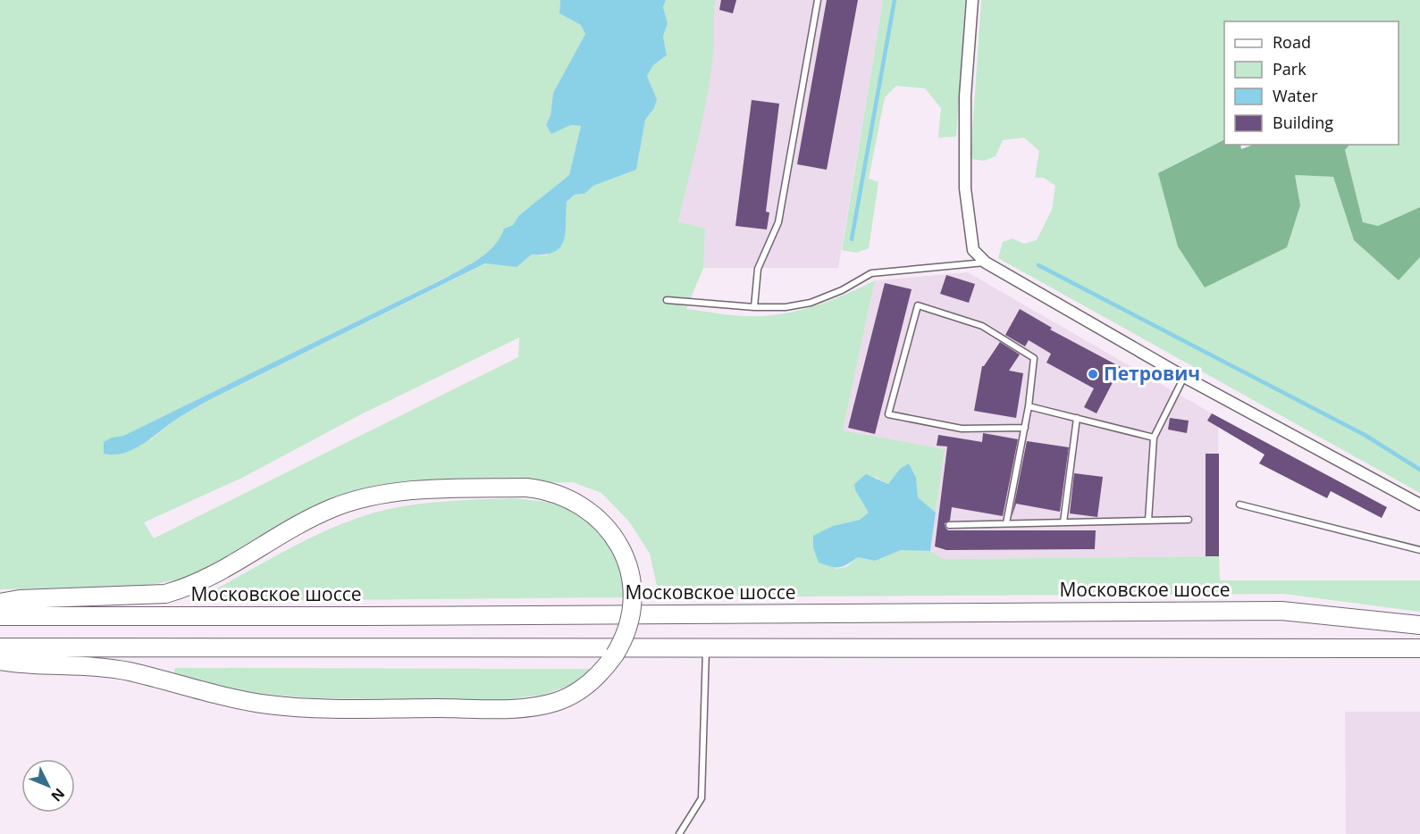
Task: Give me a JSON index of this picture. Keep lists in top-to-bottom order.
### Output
{
  "streets": {
    "highway": ["Московское шоссе"]
  },
  "places": ["Петрович"],
  "legend": [
    "Road",
    "Park",
    "Water",
    "Building"
  ],
  "north": "bottom right"
}
